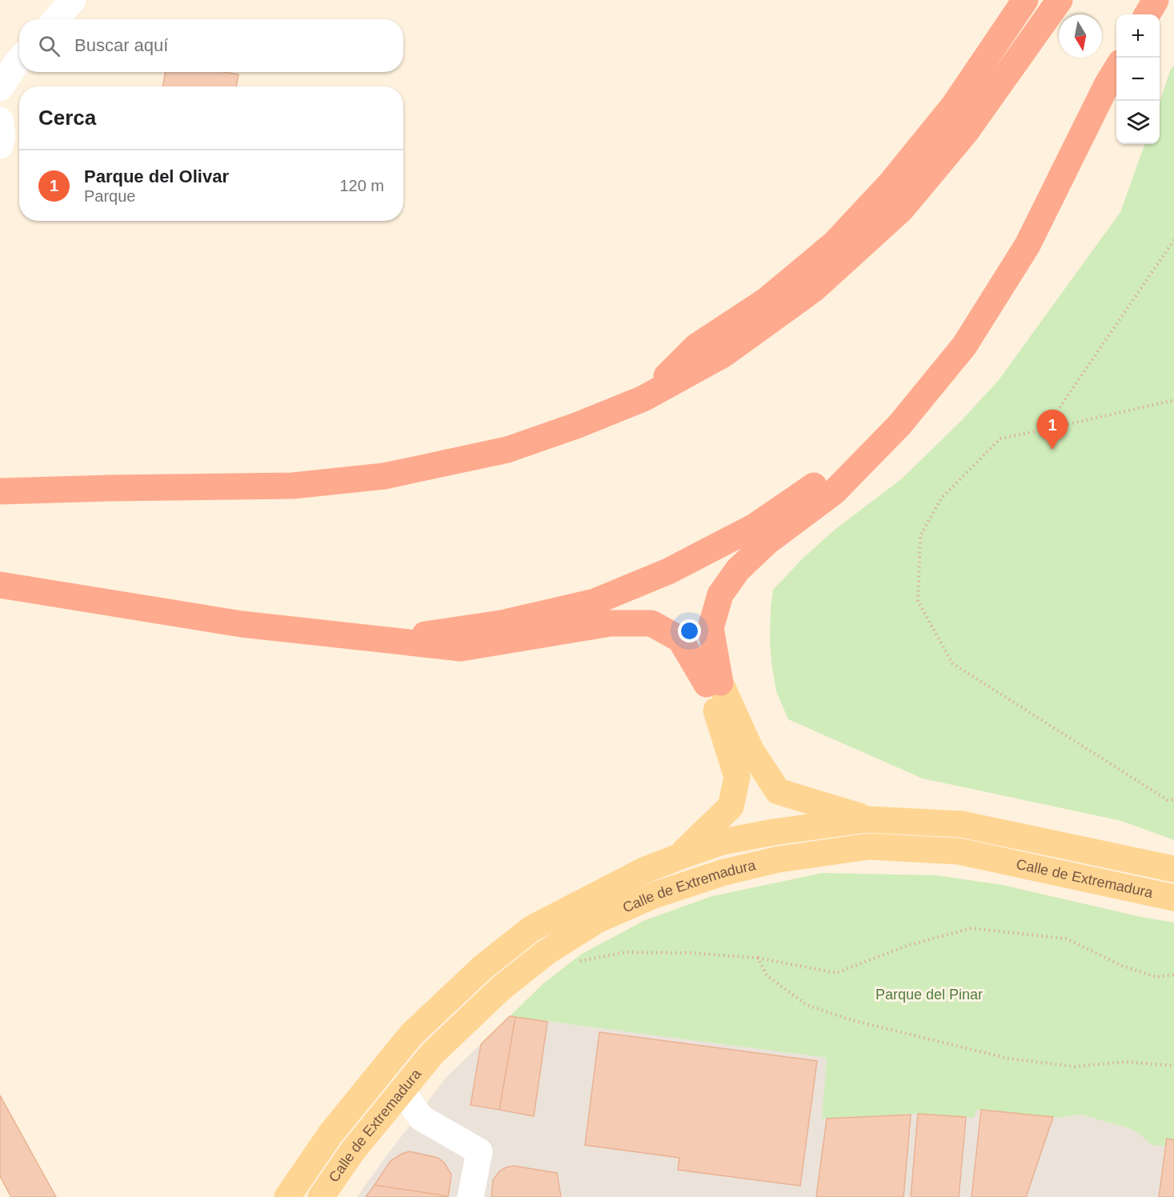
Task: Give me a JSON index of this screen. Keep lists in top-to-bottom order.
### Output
{
  "streets": {
    "main road": ["Calle de Extremadura"]
  },
  "parks": ["Parque del Pinar"],
  "north": "bottom",
  "page": {
    "map_buttons": ["+", "−"],
    "search": "Buscar aquí",
    "heading": "Cerca",
    "list": [
      {
        "mark": "1",
        "name": "Parque del Olivar",
        "note": "Parque",
        "value": "120 m"
      }
    ],
    "pins": "1"
  }
}
